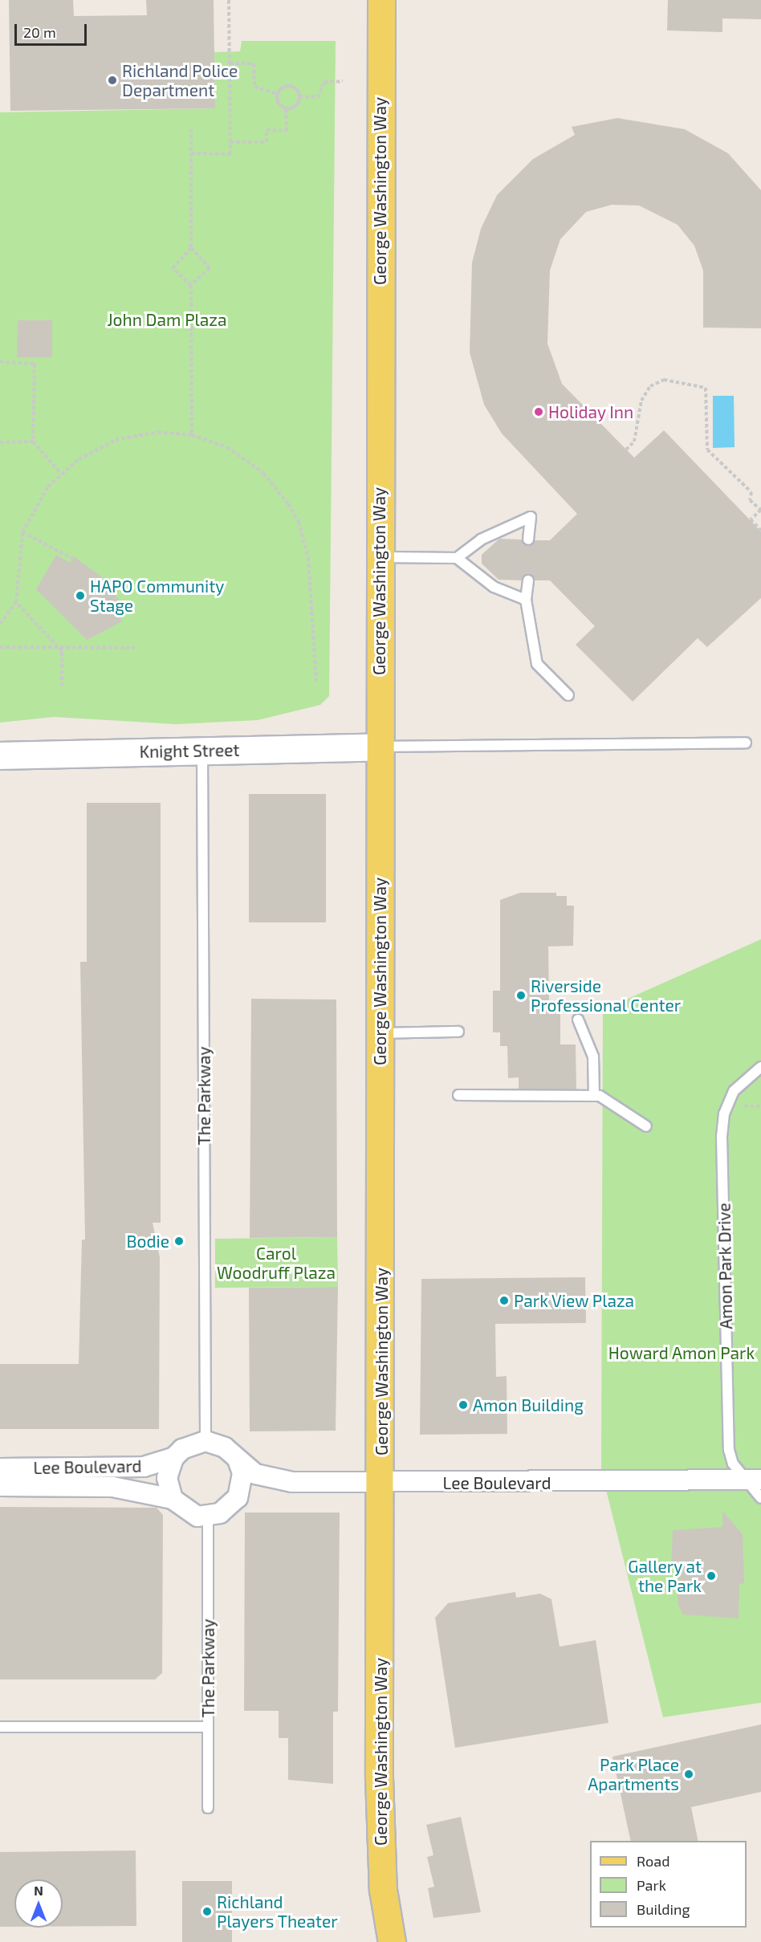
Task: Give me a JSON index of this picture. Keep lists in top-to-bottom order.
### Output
{
  "streets": {
    "main road": ["George Washington Way"],
    "street": ["Knight Street", "Lee Boulevard"],
    "lane": ["The Parkway", "Amon Park Drive"]
  },
  "crossings": [
    ["George Washington Way", "Knight Street"],
    ["George Washington Way", "Lee Boulevard"],
    ["Knight Street", "The Parkway"],
    ["The Parkway", "Lee Boulevard"],
    ["Amon Park Drive", "Lee Boulevard"]
  ],
  "parks": ["John Dam Plaza", "Carol Woodruff Plaza", "Howard Amon Park"],
  "places": [
    "Richland Police Department",
    "Holiday Inn",
    "HAPO Community Stage",
    "Riverside Professional Center",
    "Bodie",
    "Park View Plaza",
    "Amon Building",
    "Gallery at the Park",
    "Park Place Apartments",
    "Richland Players Theater"
  ],
  "legend": ["Road", "Park", "Building"],
  "scale_bar": "20 m",
  "north": "top"
}
